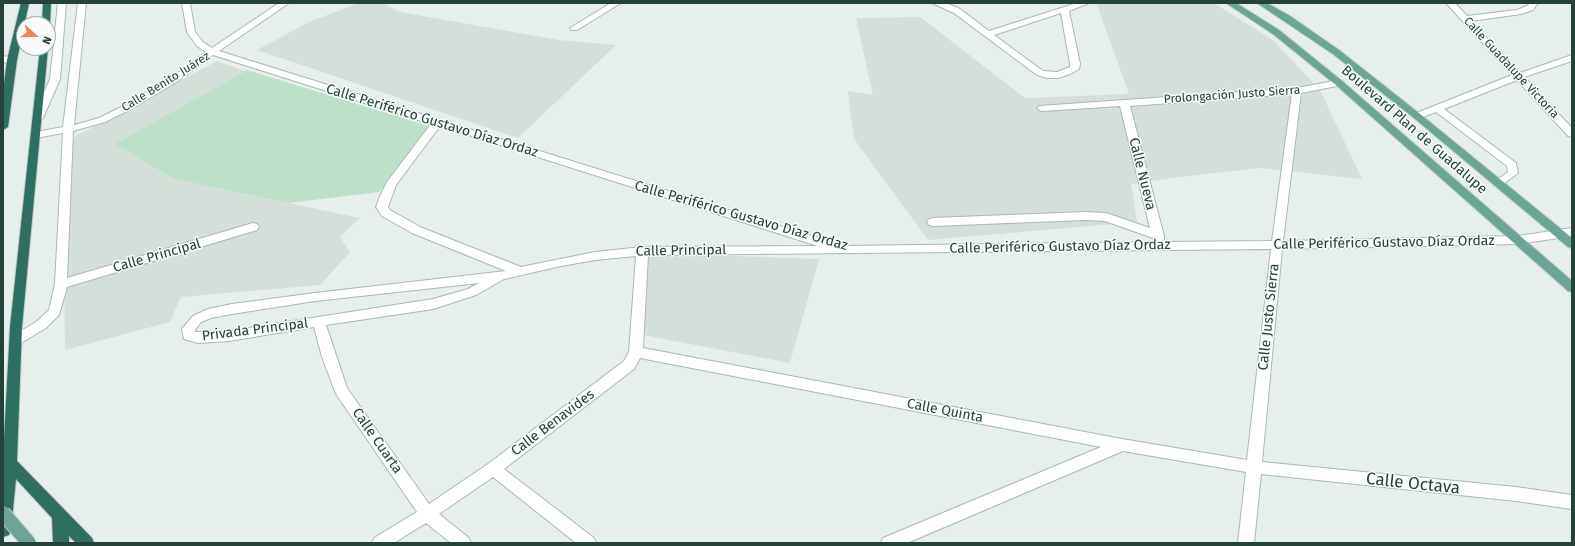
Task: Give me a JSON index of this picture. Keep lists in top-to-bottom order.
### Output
{
  "streets": {
    "main road": ["Boulevard Plan de Guadalupe"],
    "street": [
      "Calle Guadalupe Victoria",
      "Calle Benito Juárez",
      "Prolongación Justo Sierra",
      "Calle Periférico Gustavo Díaz Ordaz",
      "Calle Nueva",
      "Calle Principal",
      "Calle Justo Sierra",
      "Privada Principal",
      "Calle Quinta",
      "Calle Benavides",
      "Calle Cuarta",
      "Calle Octava"
    ]
  },
  "crossings": [
    ["Calle Benito Juárez", "Calle Periférico Gustavo Díaz Ordaz"],
    ["Prolongación Justo Sierra", "Boulevard Plan de Guadalupe"],
    ["Prolongación Justo Sierra", "Calle Nueva"],
    ["Prolongación Justo Sierra", "Calle Justo Sierra"],
    ["Calle Periférico Gustavo Díaz Ordaz", "Boulevard Plan de Guadalupe"],
    ["Calle Periférico Gustavo Díaz Ordaz", "Calle Nueva"],
    ["Calle Periférico Gustavo Díaz Ordaz", "Calle Principal"],
    ["Calle Periférico Gustavo Díaz Ordaz", "Calle Justo Sierra"],
    ["Calle Principal", "Privada Principal"],
    ["Calle Principal", "Calle Cuarta"],
    ["Calle Justo Sierra", "Calle Quinta"],
    ["Calle Justo Sierra", "Calle Octava"],
    ["Privada Principal", "Calle Cuarta"],
    ["Calle Quinta", "Calle Benavides"],
    ["Calle Quinta", "Calle Octava"],
    ["Calle Benavides", "Calle Cuarta"]
  ],
  "north": "right"
}
